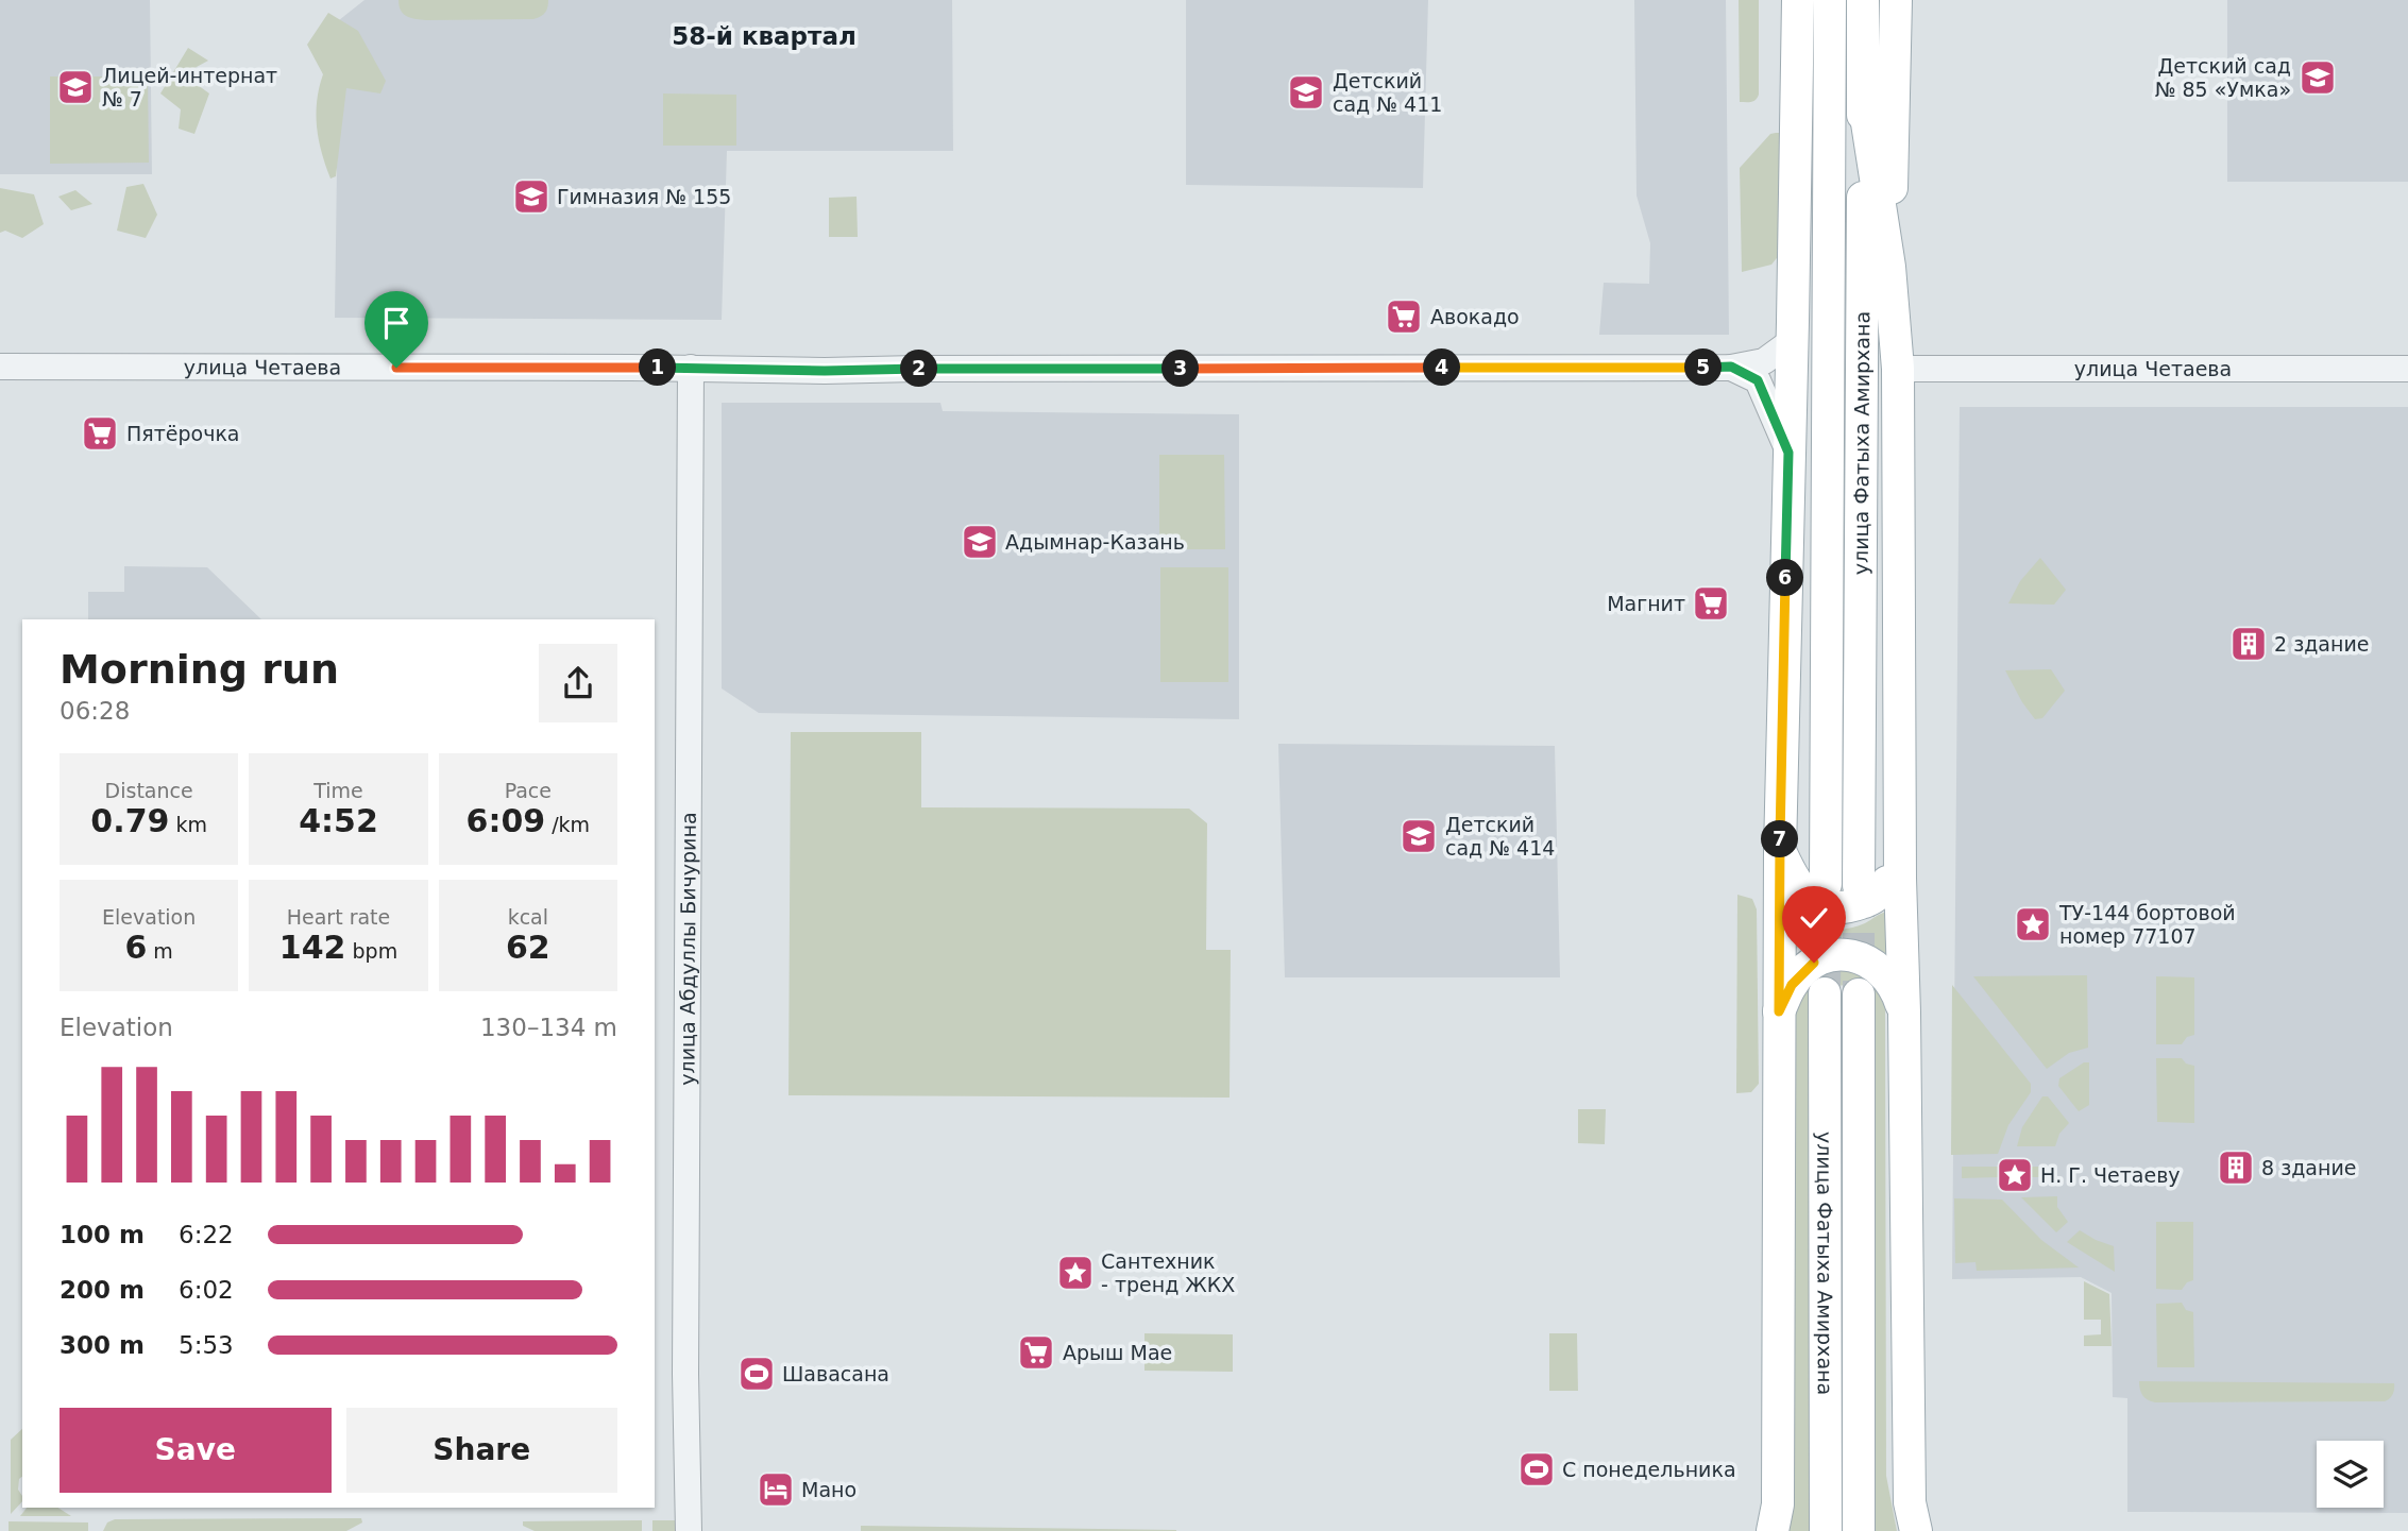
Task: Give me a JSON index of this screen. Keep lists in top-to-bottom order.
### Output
{
  "streets": {
    "main road": ["улица Фатыха Амирхана"],
    "street": ["улица Четаева", "улица Абдуллы Бичурина"]
  },
  "crossings": [
    ["улица Четаева", "улица Абдуллы Бичурина"]
  ],
  "districts": ["58-й квартал"],
  "places": {
    "school or university": [
      "Детский сад № 85 «Умка»",
      "Лицей-интернат № 7",
      "Детский сад № 411",
      "Гимназия № 155",
      "Адымнар-Казань",
      "Детский сад № 414"
    ],
    "supermarket": [
      "Авокадо",
      "Пятёрочка",
      "Магнит",
      "Арыш Мае"
    ],
    "building": ["2 здание", "8 здание"],
    "place": ["ТУ-144 бортовой номер 77107", "Н. Г. Четаеву", "Сантехник - тренд ЖКХ"],
    "sports": ["Шавасана", "С понедельника"],
    "hotel": ["Мано"]
  },
  "page": {
    "pins": [
      "1",
      "4",
      "5",
      "2",
      "3",
      "6",
      "7"
    ],
    "heading": ["Morning run", "06:28"],
    "stats": [
      ["Distance", "0.79 km"],
      ["Time", "4:52"],
      ["Pace", "6:09 /km"],
      ["Elevation", "6 m"],
      ["Heart rate", "142 bpm"],
      ["kcal", "62"]
    ],
    "chart": ["Elevation", "130–134 m"],
    "list": [
      {
        "name": "100 m",
        "note": "6:22"
      },
      {
        "name": "200 m",
        "note": "6:02"
      },
      {
        "name": "300 m",
        "note": "5:53"
      }
    ],
    "buttons": ["Save", "Share"]
  }
}
